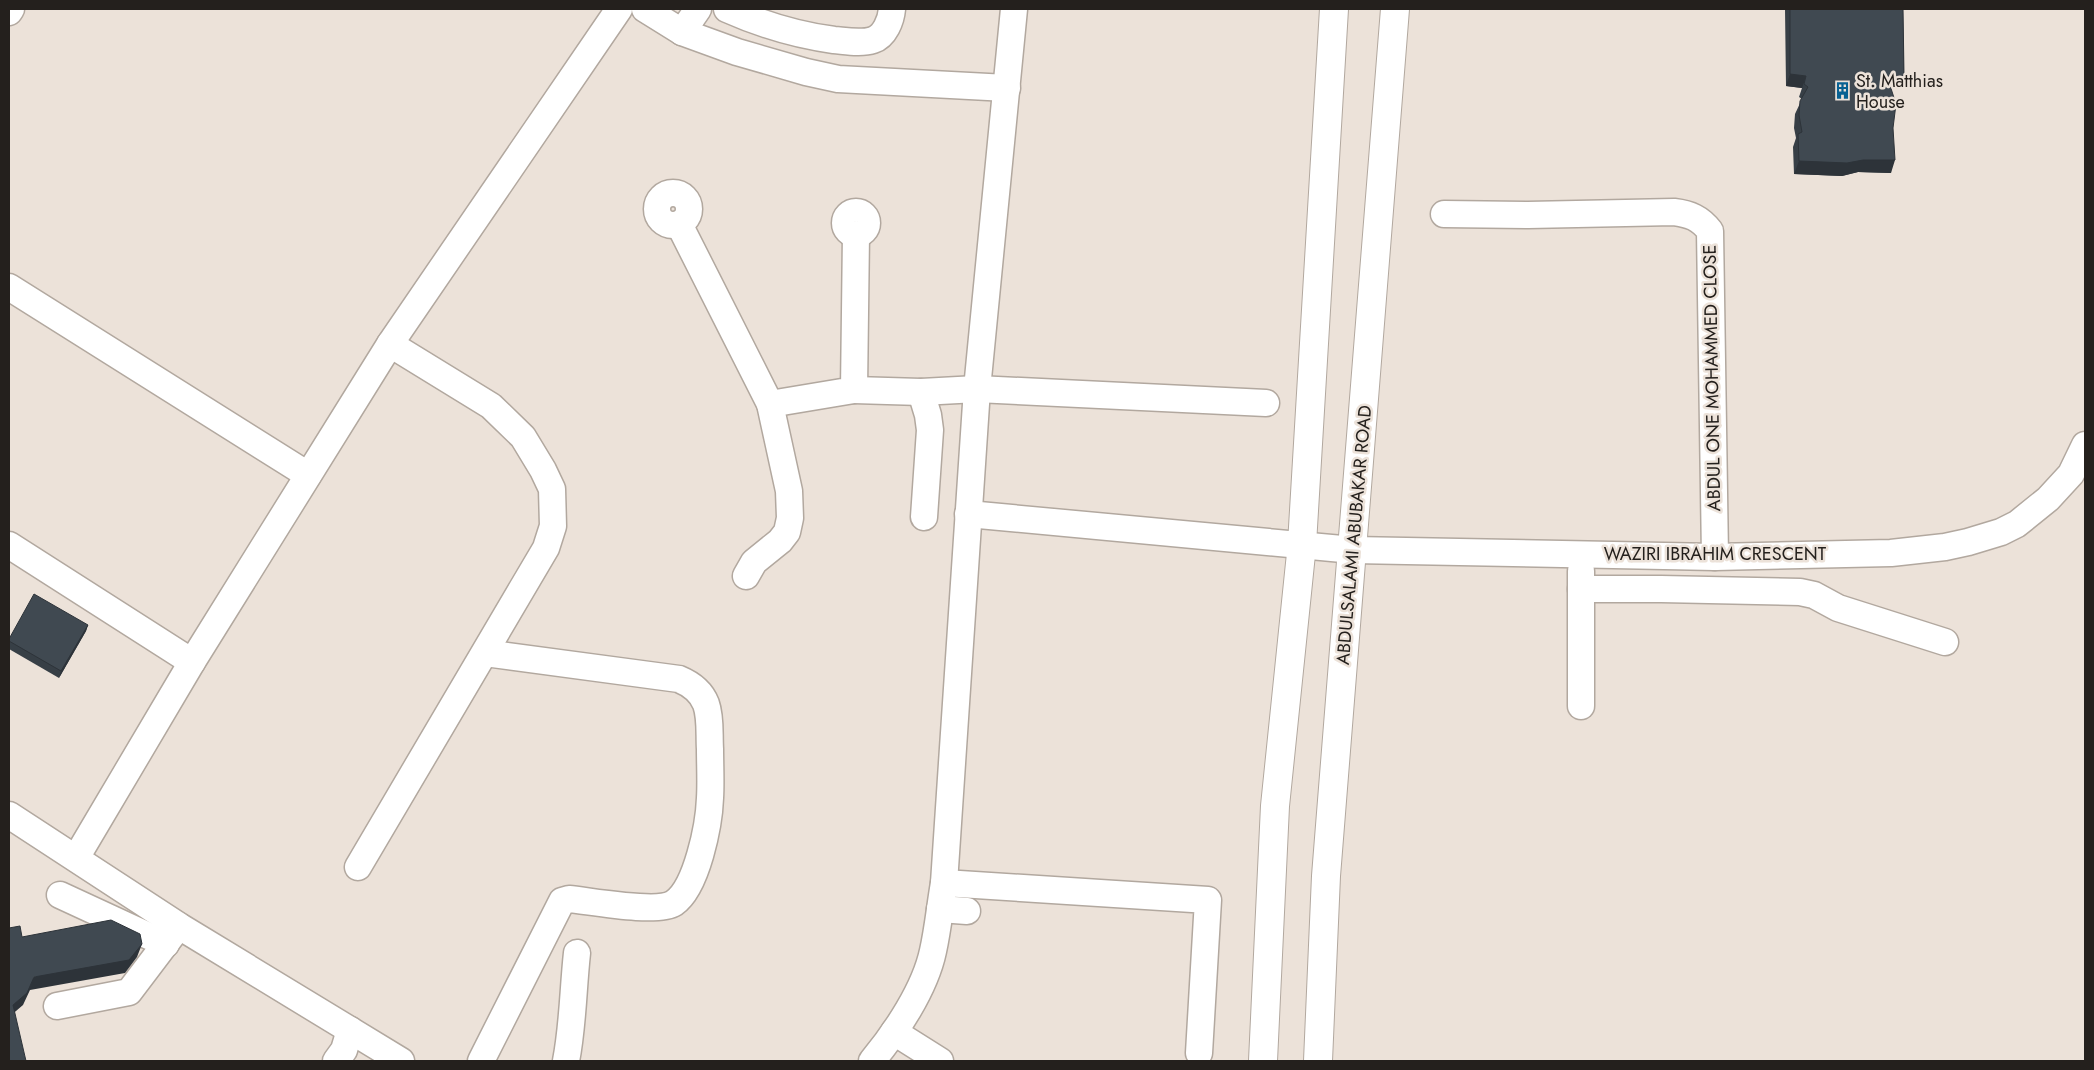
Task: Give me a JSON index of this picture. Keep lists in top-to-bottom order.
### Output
{
  "streets": {
    "main road": ["ABDULSALAMI ABUBAKAR ROAD"],
    "street": ["ABDUL ONE MOHAMMED CLOSE", "WAZIRI IBRAHIM CRESCENT"]
  },
  "crossings": [
    ["ABDUL ONE MOHAMMED CLOSE", "WAZIRI IBRAHIM CRESCENT"],
    ["ABDULSALAMI ABUBAKAR ROAD", "WAZIRI IBRAHIM CRESCENT"]
  ],
  "places": {
    "building": ["St. Matthias House"]
  }
}
